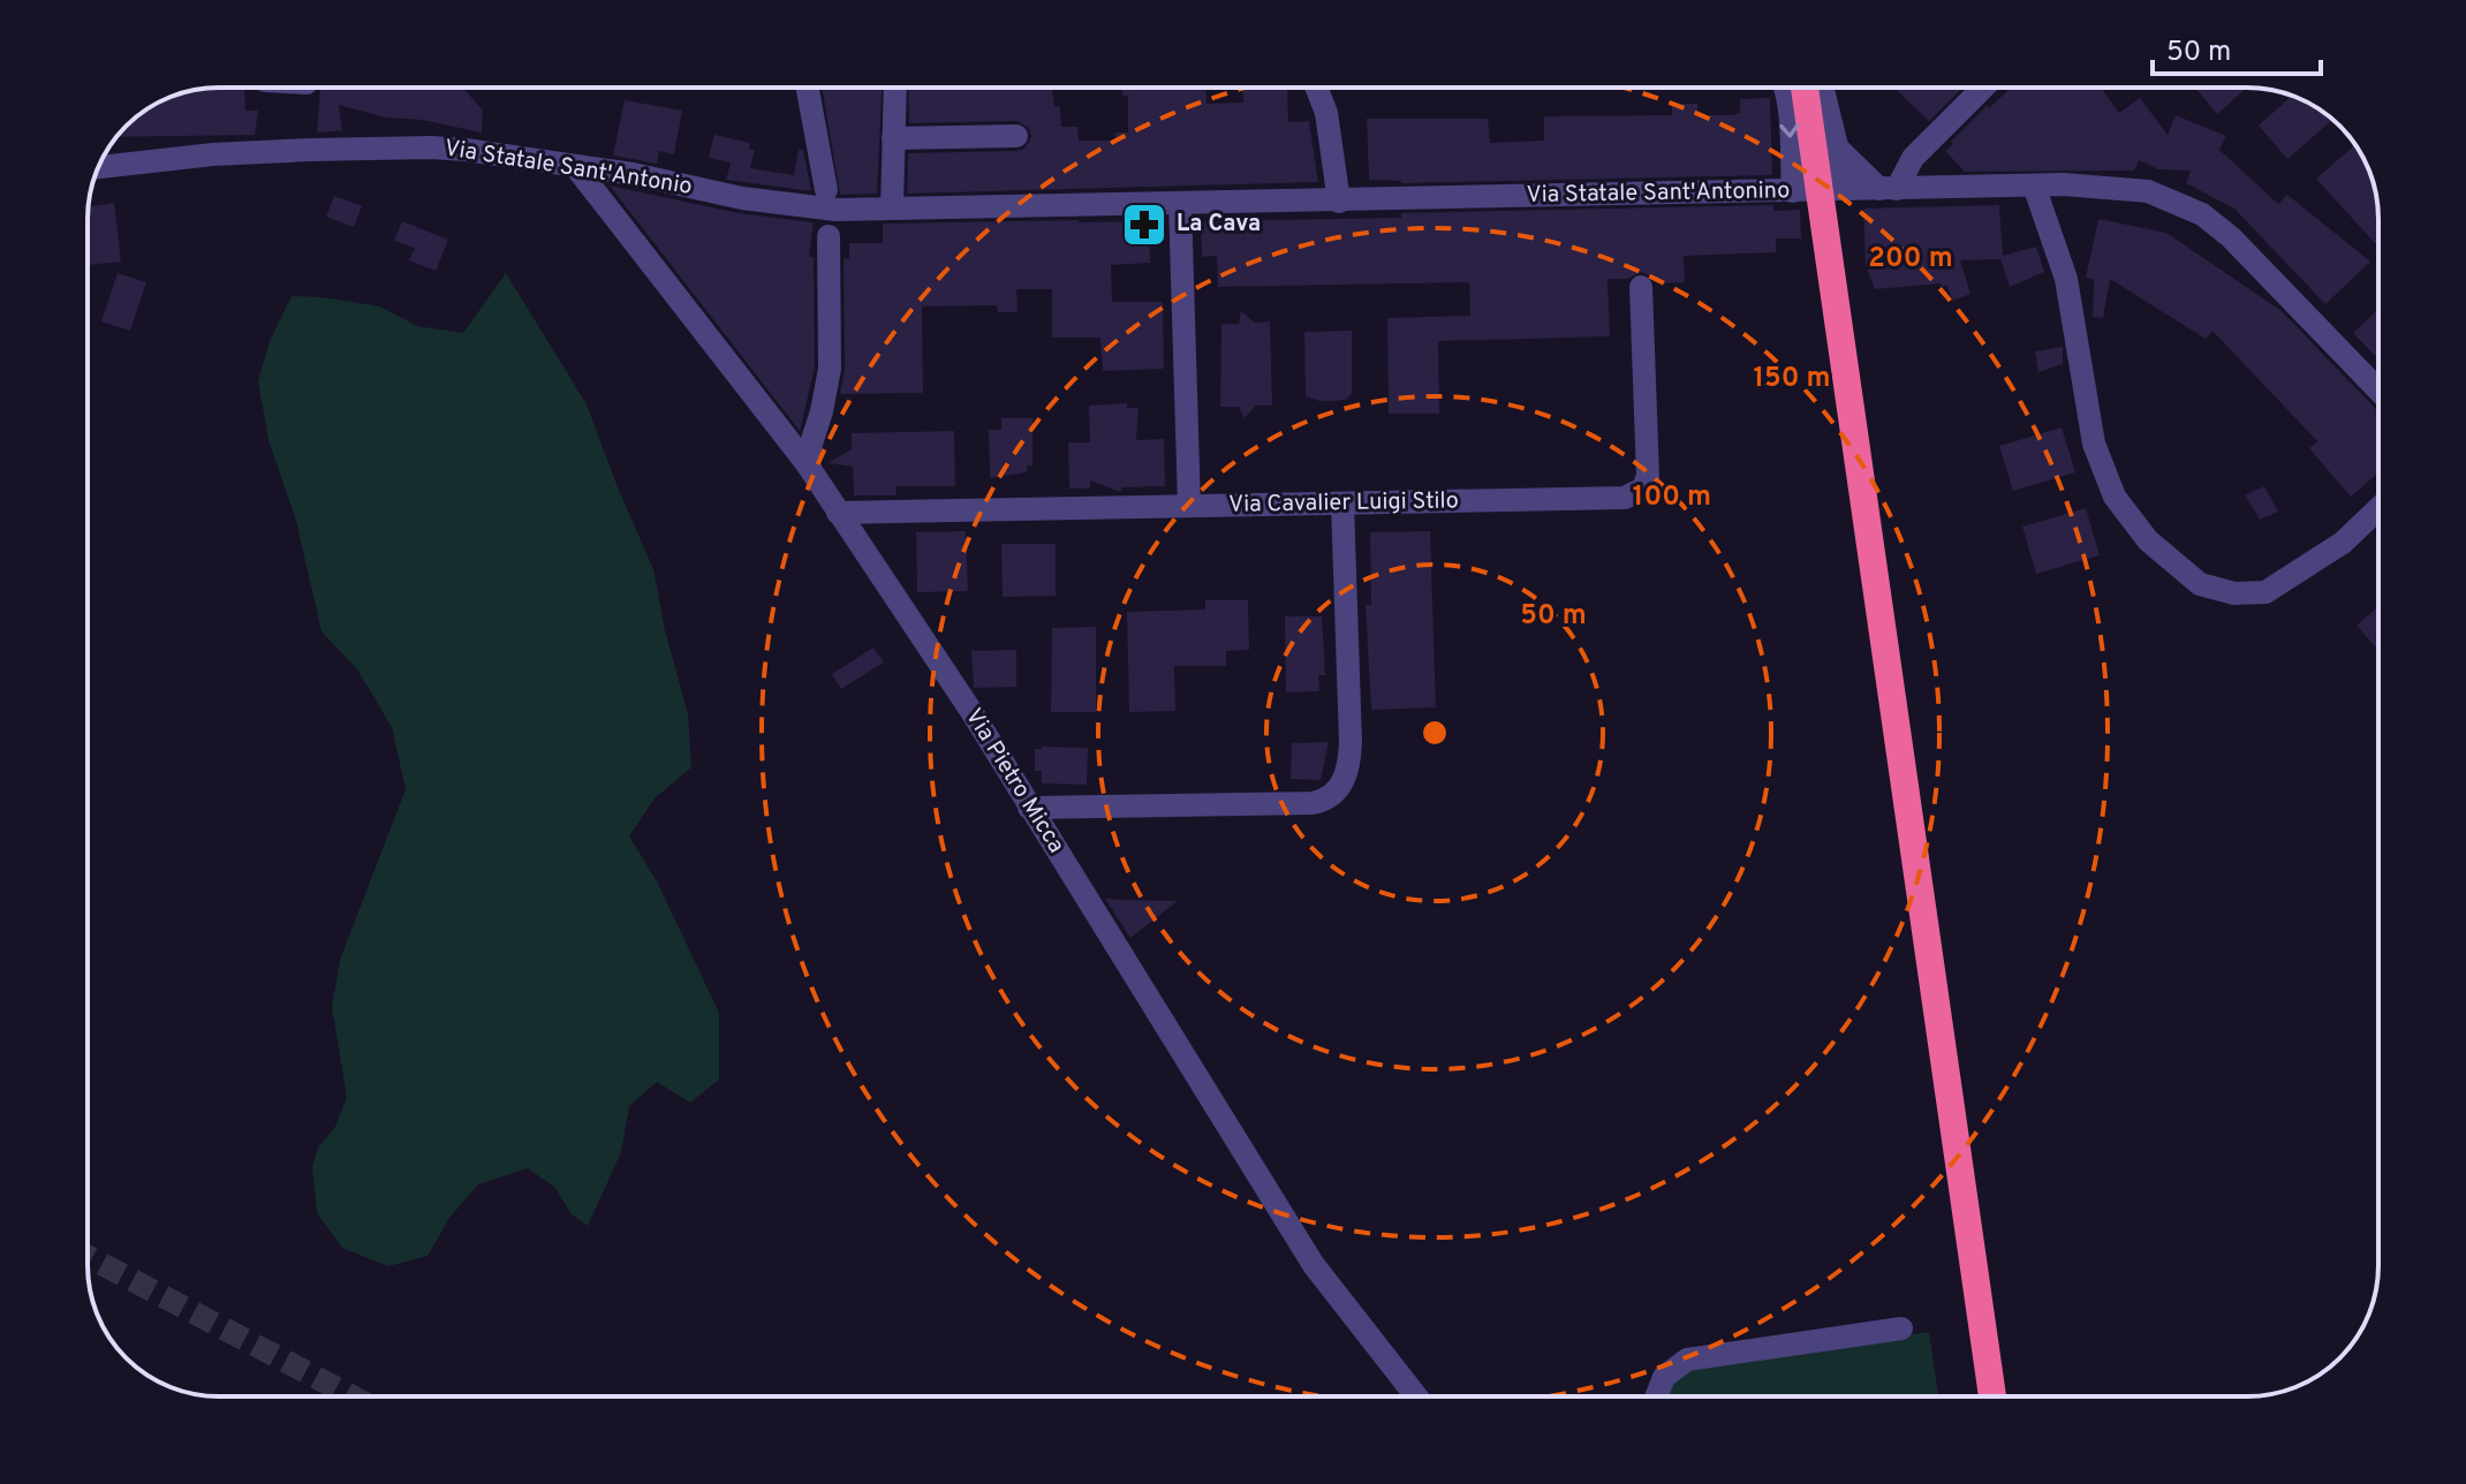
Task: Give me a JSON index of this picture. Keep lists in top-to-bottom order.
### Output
{
  "streets": {
    "street": [
      "Via Statale Sant'Antonio",
      "Via Statale Sant'Antonino",
      "Via Cavalier Luigi Stilo",
      "Via Pietro Micca"
    ]
  },
  "crossings": [
    ["Via Statale Sant'Antonio", "Via Statale Sant'Antonino"],
    ["Via Statale Sant'Antonio", "Via Pietro Micca"],
    ["Via Cavalier Luigi Stilo", "Via Pietro Micca"]
  ],
  "places": {
    "pharmacy": ["La Cava"]
  },
  "scale_bar": "50 m",
  "rings": [
    "200 m",
    "150 m",
    "100 m",
    "50 m"
  ]
}
